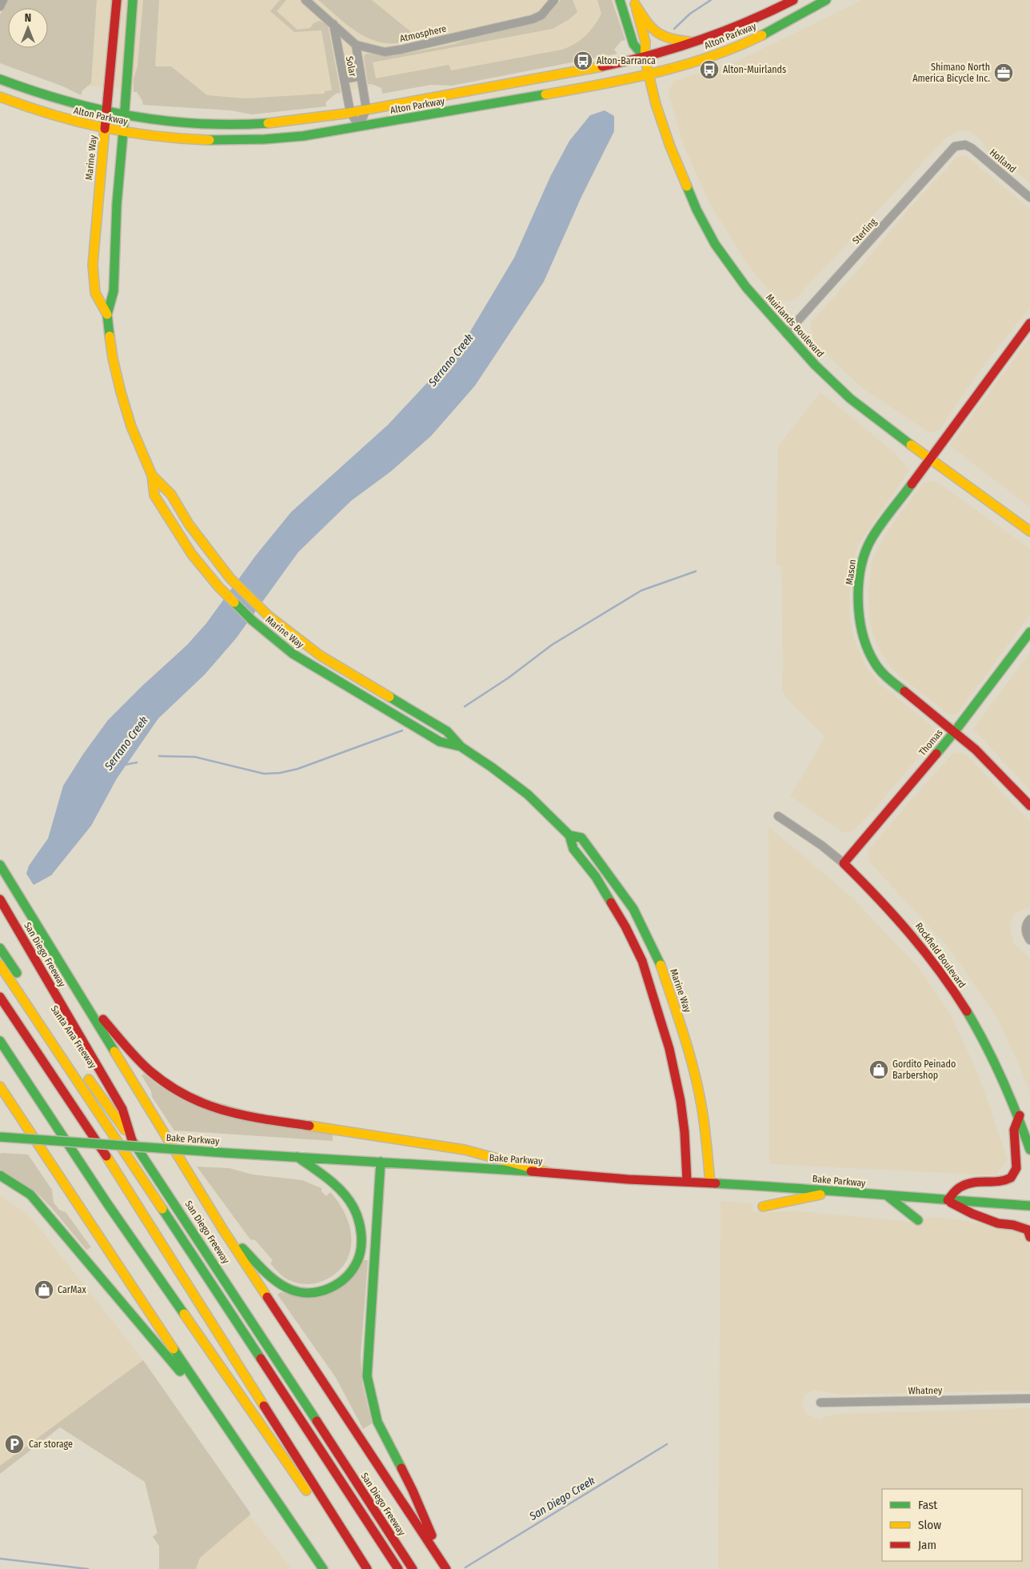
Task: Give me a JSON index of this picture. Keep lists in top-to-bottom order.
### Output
{
  "streets": {
    "main road": [
      "Alton Parkway",
      "Marine Way",
      "Muirlands Boulevard",
      "Mason",
      "Thomas",
      "San Diego Freeway",
      "Rockfield Boulevard",
      "Santa Ana Freeway",
      "Bake Parkway"
    ],
    "street": [
      "Atmosphere",
      "Solar",
      "Holland",
      "Sterling",
      "Whatney"
    ]
  },
  "crossings": [
    ["Atmosphere", "Solar"],
    ["Alton Parkway", "Solar"],
    ["Alton Parkway", "Marine Way"],
    ["Alton Parkway", "Muirlands Boulevard"],
    ["Marine Way", "Bake Parkway"],
    ["Holland", "Sterling"],
    ["Sterling", "Muirlands Boulevard"],
    ["Muirlands Boulevard", "Mason"],
    ["Mason", "Thomas"],
    ["Thomas", "Rockfield Boulevard"],
    ["San Diego Freeway", "Santa Ana Freeway"]
  ],
  "water": ["Serrano Creek", "San Diego Creek"],
  "places": {
    "bus stop": ["Alton-Barranca", "Alton-Muirlands"],
    "office": ["Shimano North America Bicycle Inc."],
    "shop": ["Gordito Peinado Barbershop", "CarMax"],
    "parking": ["Car storage"]
  },
  "legend": ["Fast", "Slow", "Jam"],
  "north": "top"
}
